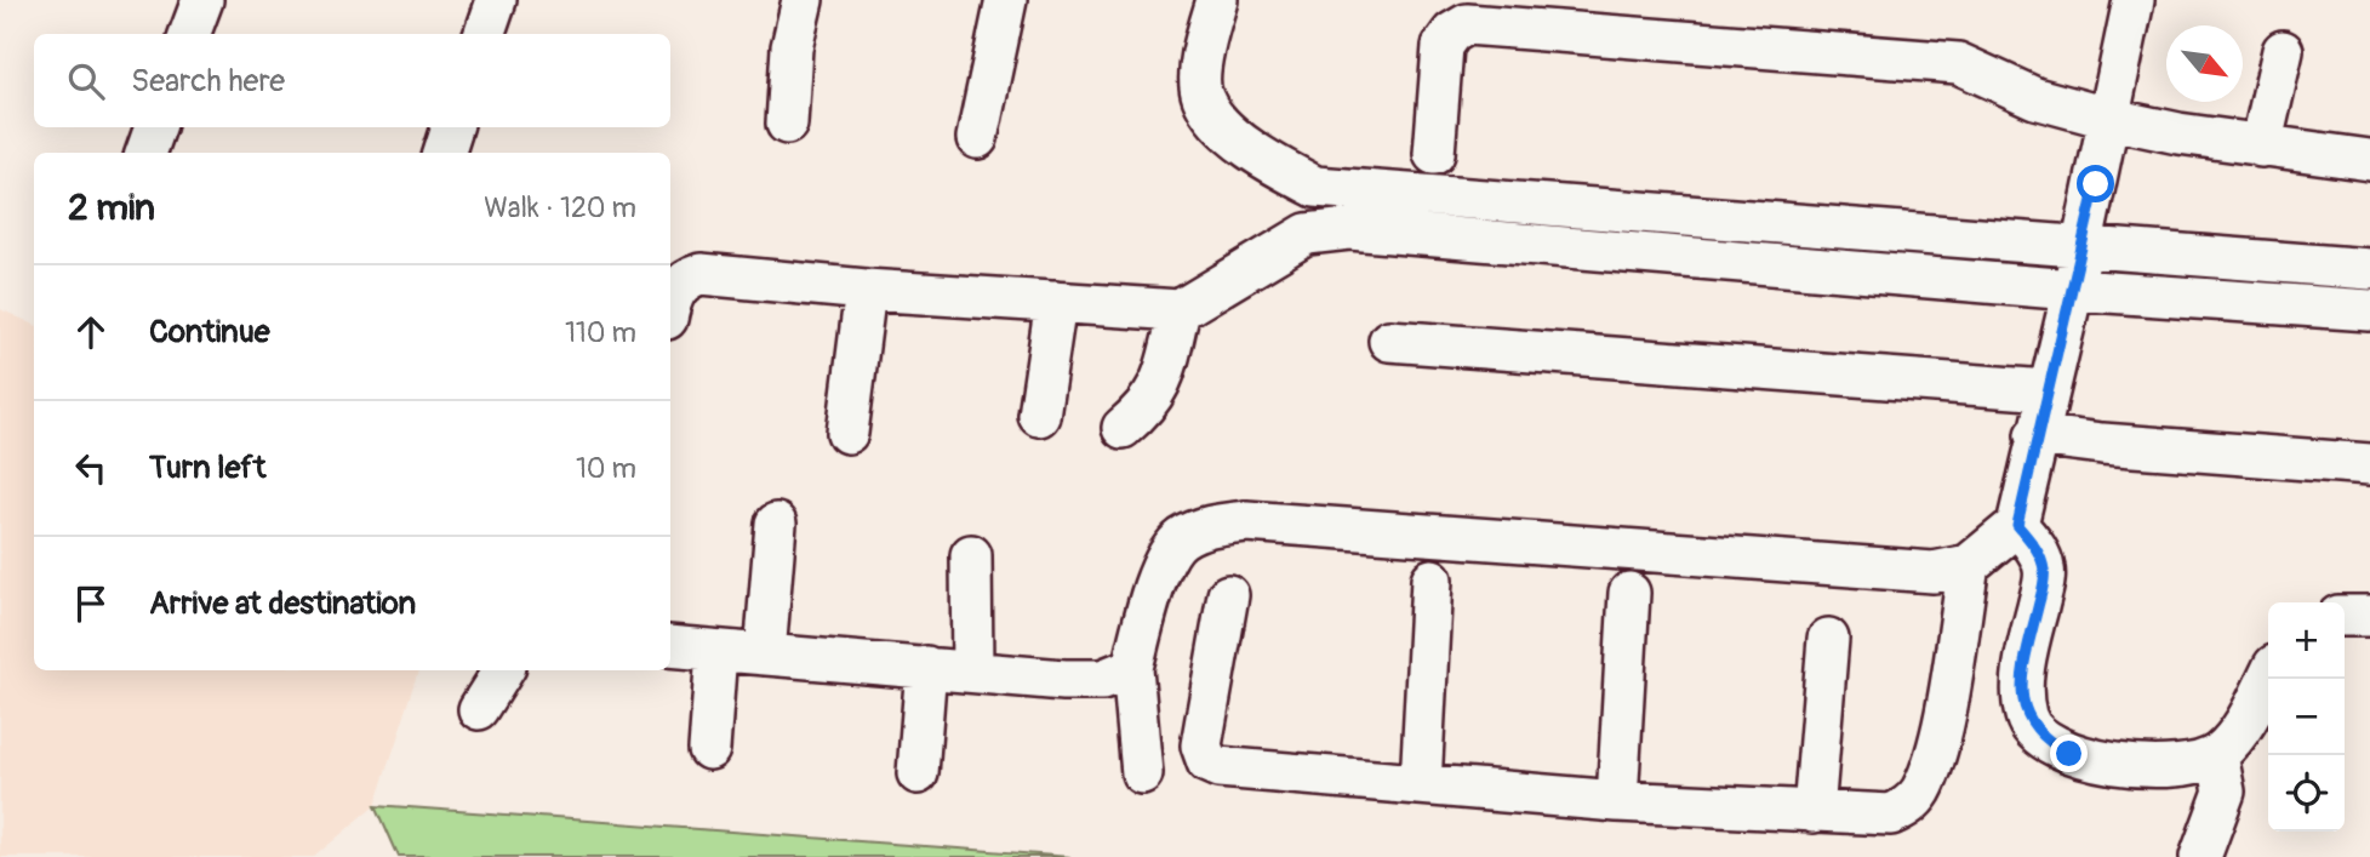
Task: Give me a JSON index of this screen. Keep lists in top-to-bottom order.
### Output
{
  "north": "bottom right",
  "page": {
    "search": "Search here",
    "heading": ["2 min", "Walk · 120 m"],
    "list": [
      ["Continue", "110 m"],
      ["Turn left", "10 m"],
      "Arrive at destination"
    ],
    "map_buttons": ["+", "−"]
  }
}
